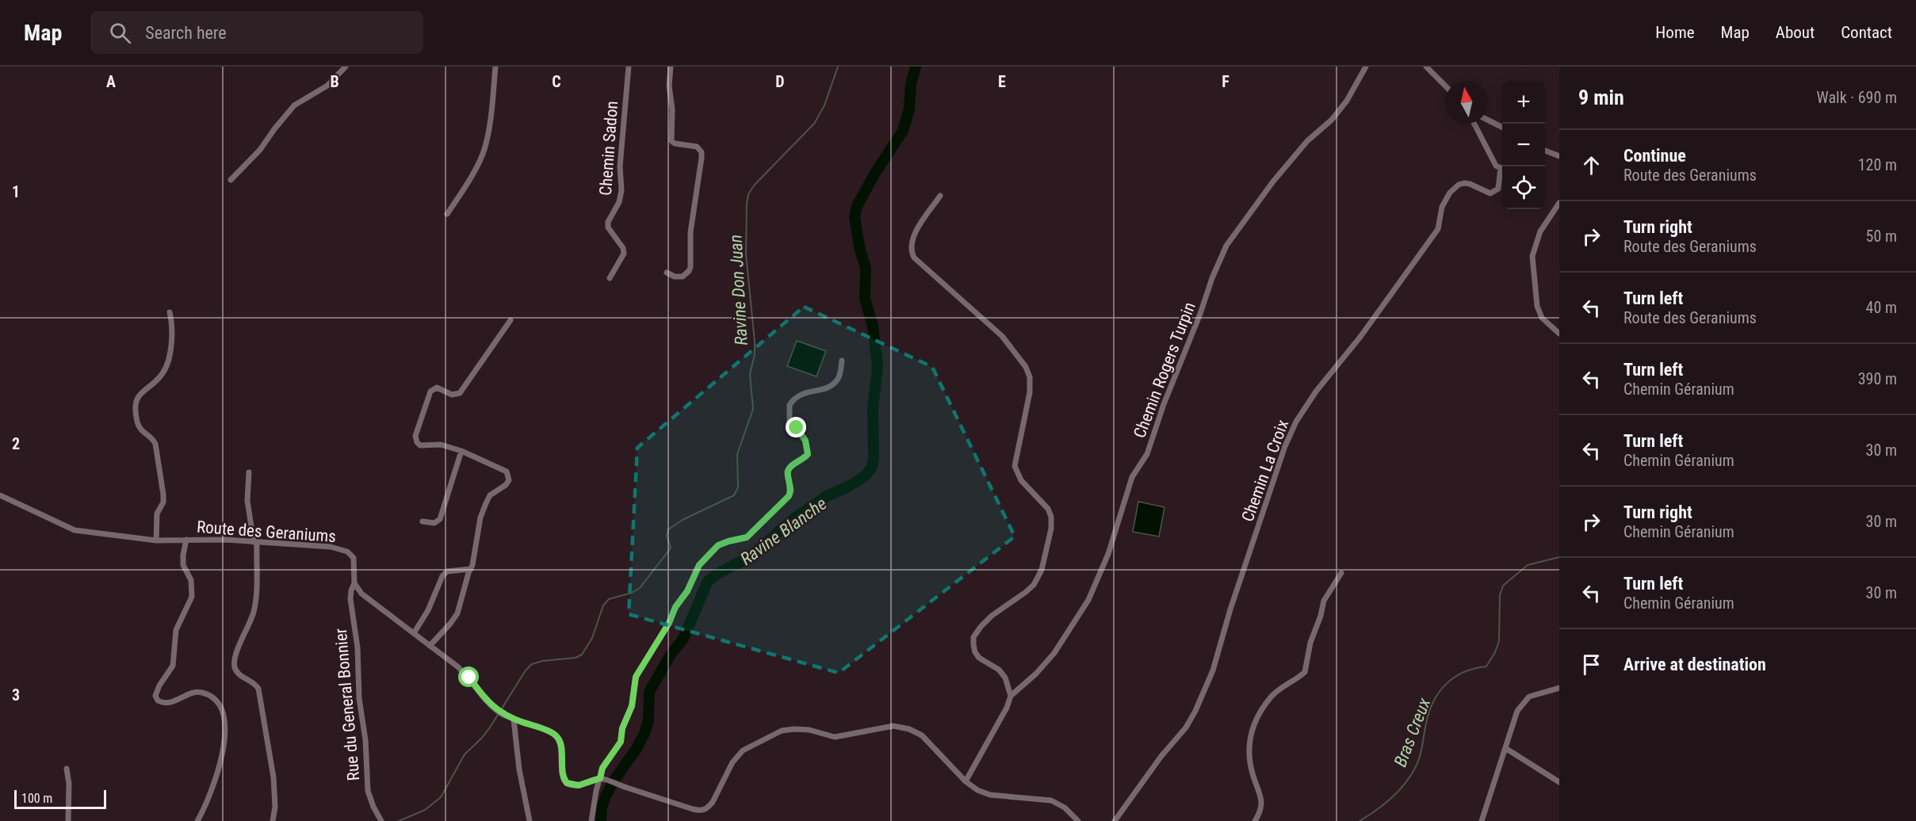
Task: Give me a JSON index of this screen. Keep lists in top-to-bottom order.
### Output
{
  "streets": {
    "street": [
      "Chemin Sadon",
      "Chemin Rogers Turpin",
      "Chemin La Croix",
      "Route des Geraniums",
      "Rue du General Bonnier"
    ]
  },
  "crossings": [
    ["Route des Geraniums", "Rue du General Bonnier"]
  ],
  "water": ["Ravine Don Juan", "Ravine Blanche", "Bras Creux"],
  "scale_bar": "100 m",
  "north": "top",
  "page": {
    "header": "Map",
    "search": "Search here",
    "nav": [
      "Home",
      "Map",
      "About",
      "Contact"
    ],
    "heading": ["9 min", "Walk · 690 m"],
    "map_buttons": ["+", "−"],
    "list": [
      ["Continue", "Route des Geraniums", "120 m"],
      ["Turn right", "Route des Geraniums", "50 m"],
      ["Turn left", "Route des Geraniums", "40 m"],
      ["Turn left", "Chemin Géranium", "390 m"],
      ["Turn left", "Chemin Géranium", "30 m"],
      ["Turn right", "Chemin Géranium", "30 m"],
      ["Turn left", "Chemin Géranium", "30 m"],
      "Arrive at destination"
    ],
    "scale": "100 m"
  },
  "grid": {
    "columns": [
      "A",
      "B",
      "C",
      "D",
      "E",
      "F"
    ],
    "rows": ["1", "2", "3"]
  }
}
